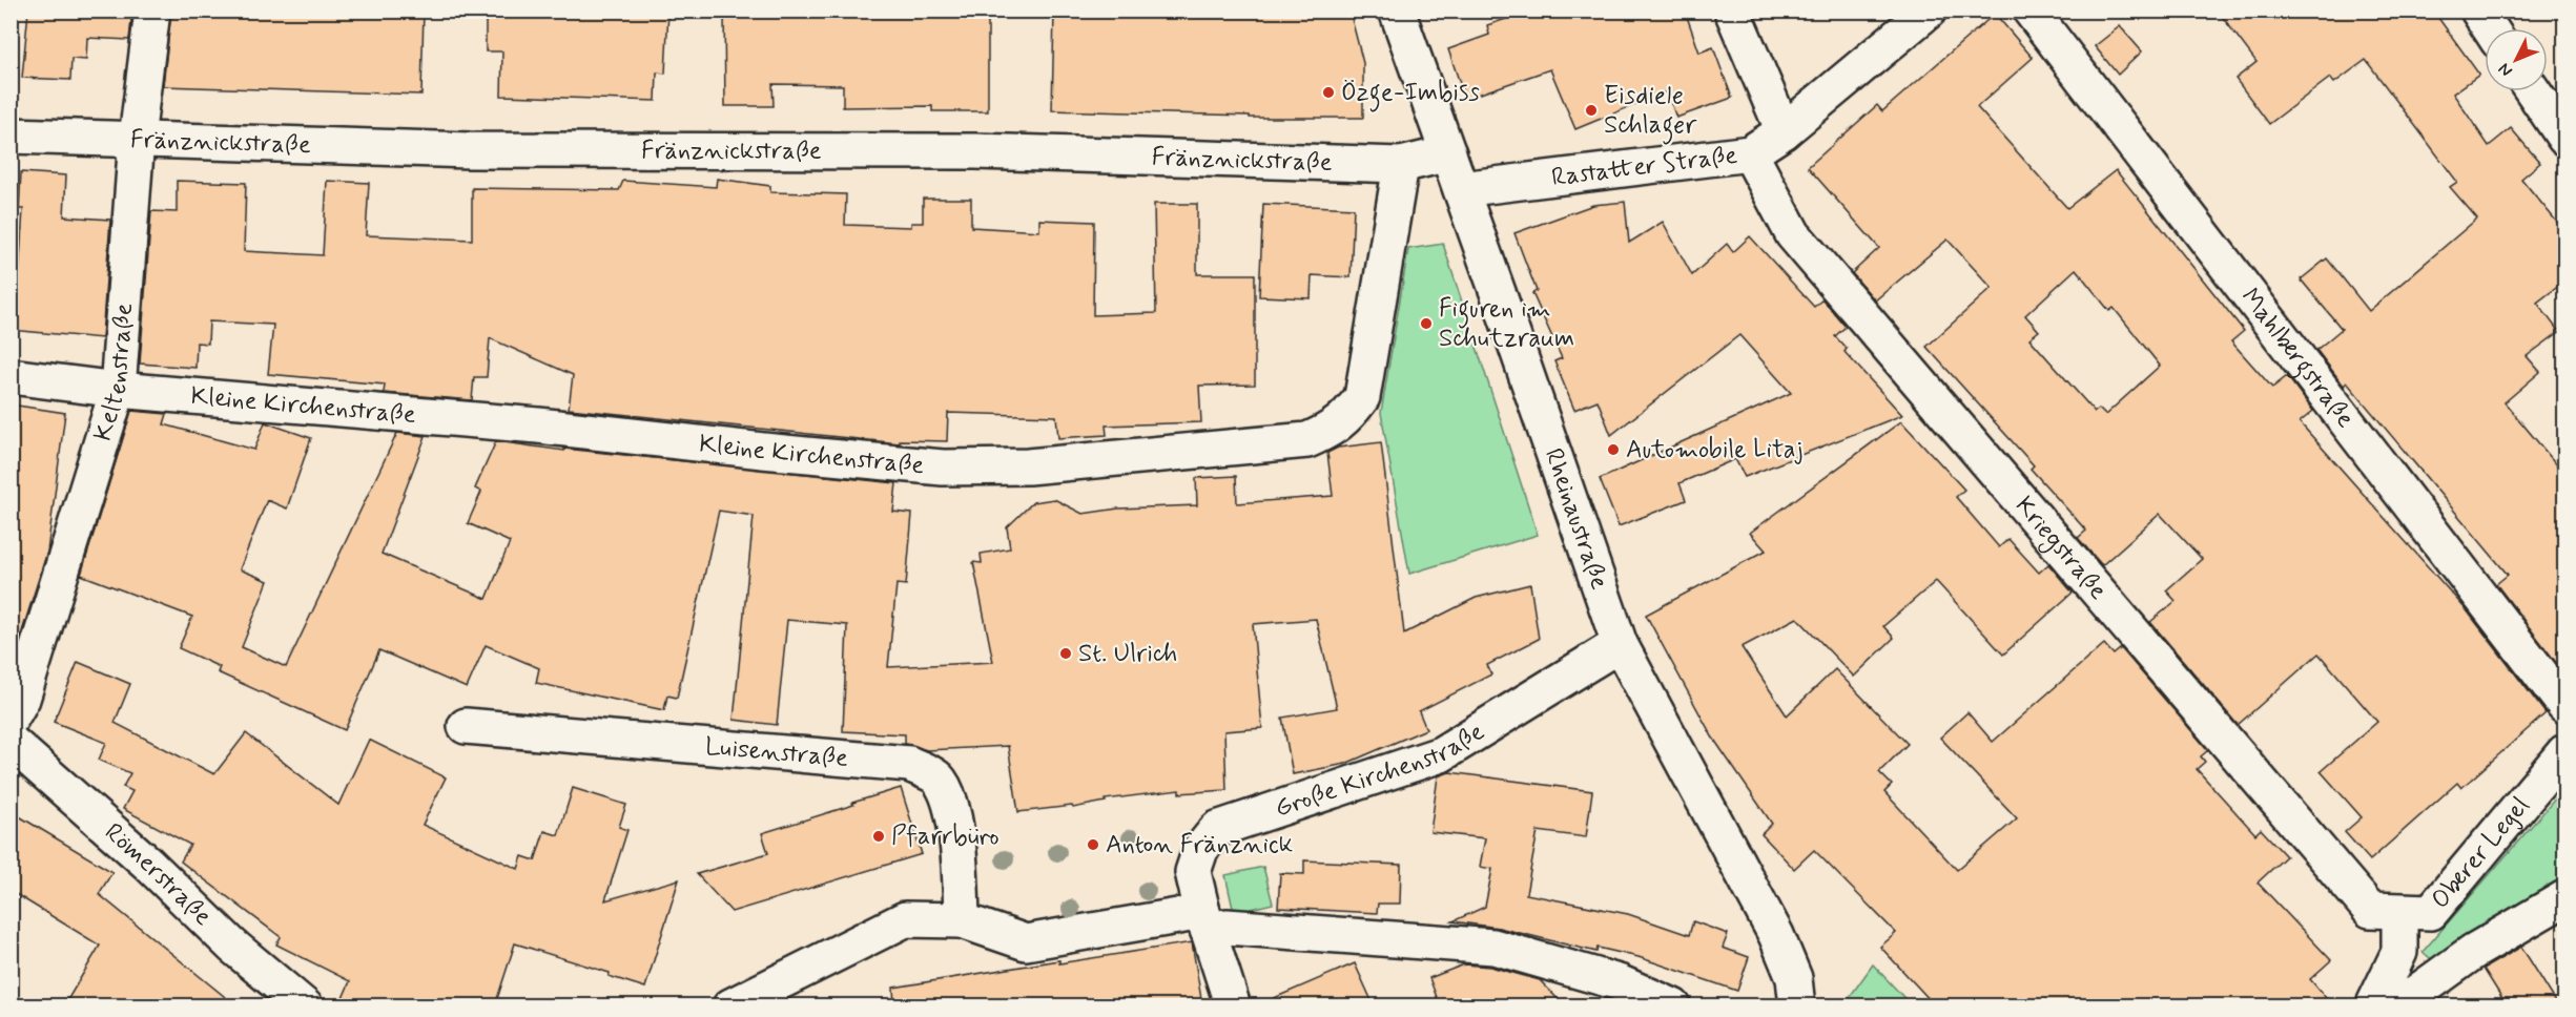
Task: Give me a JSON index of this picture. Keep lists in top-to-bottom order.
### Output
{
  "streets": {
    "street": [
      "Fränznickstraße",
      "Rastatter Straße",
      "Mahlbergstraße",
      "Keltenstraße",
      "Kleine Kirchenstraße",
      "Rheinaustraße",
      "Kriegstraße",
      "Luisenstraße",
      "Große Kirchenstraße",
      "Oberer Legel",
      "Römerstraße"
    ]
  },
  "crossings": [
    ["Fränznickstraße", "Keltenstraße"],
    ["Fränznickstraße", "Kleine Kirchenstraße"],
    ["Fränznickstraße", "Rheinaustraße"],
    ["Rastatter Straße", "Rheinaustraße"],
    ["Rastatter Straße", "Kriegstraße"],
    ["Keltenstraße", "Kleine Kirchenstraße"],
    ["Rheinaustraße", "Große Kirchenstraße"],
    ["Kriegstraße", "Oberer Legel"]
  ],
  "places": [
    "Özge-Imbiss",
    "Eisdiele Schlager",
    "Figuren im Schutzraum",
    "Automobile Litaj",
    "St. Ulrich",
    "Pfarrbüro",
    "Anton Fränznick"
  ],
  "north": "bottom left"
}
